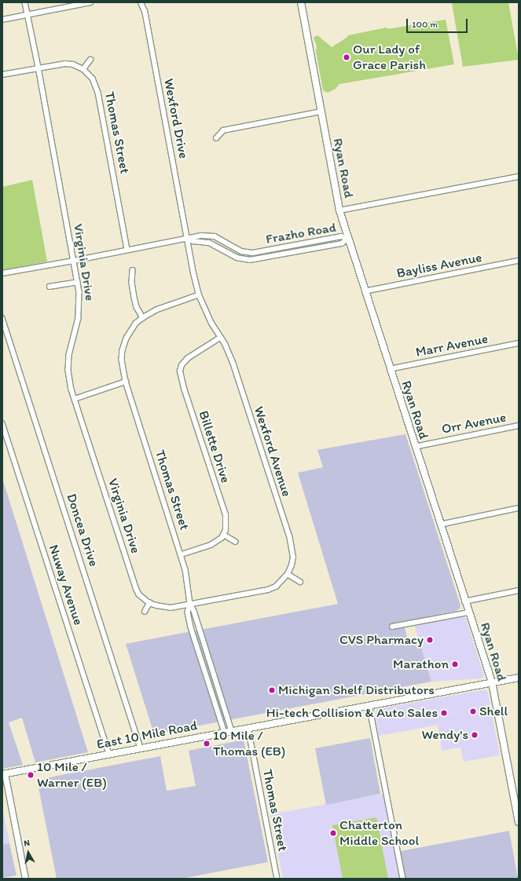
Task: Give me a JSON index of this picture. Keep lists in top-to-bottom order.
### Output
{
  "streets": {
    "main road": ["Ryan Road", "East 10 Mile Road"],
    "street": [
      "Wexford Drive",
      "Thomas Street",
      "Frazho Road",
      "Virginia Drive",
      "Bayliss Avenue",
      "Marr Avenue",
      "Orr Avenue",
      "Billette Drive",
      "Wexford Avenue",
      "Doncea Drive",
      "Nuway Avenue"
    ]
  },
  "crossings": [
    ["Wexford Drive", "Frazho Road"],
    ["Wexford Drive", "Wexford Avenue"],
    ["Thomas Street", "Frazho Road"],
    ["Thomas Street", "Virginia Drive"],
    ["Thomas Street", "Wexford Avenue"],
    ["Thomas Street", "East 10 Mile Road"],
    ["Ryan Road", "Frazho Road"],
    ["Ryan Road", "Bayliss Avenue"],
    ["Ryan Road", "Marr Avenue"],
    ["Ryan Road", "Orr Avenue"],
    ["Ryan Road", "East 10 Mile Road"],
    ["Frazho Road", "Virginia Drive"],
    ["Frazho Road", "Wexford Avenue"],
    ["Billette Drive", "Wexford Avenue"],
    ["Doncea Drive", "East 10 Mile Road"],
    ["Nuway Avenue", "East 10 Mile Road"]
  ],
  "places": [
    "Our Lady of Grace Parish",
    "CVS Pharmacy",
    "Marathon",
    "Michigan Shelf Distributors",
    "Shell",
    "Hi-tech Collision & Auto Sales",
    "Wendy's",
    "10 Mile / Thomas (EB)",
    "10 Mile / Warner (EB)",
    "Chatterton Middle School"
  ],
  "scale_bar": "100 m",
  "north": "top"
}
